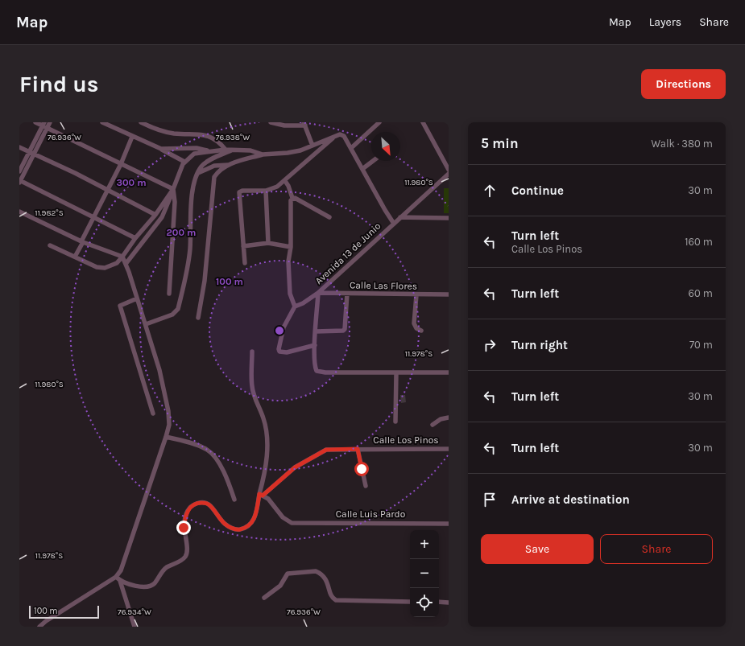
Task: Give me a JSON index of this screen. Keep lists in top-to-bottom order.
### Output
{
  "streets": {
    "street": [
      "Avenida 13 de Junio",
      "Calle Las Flores",
      "Calle Los Pinos",
      "Calle Luis Pardo"
    ]
  },
  "crossings": [
    ["Avenida 13 de Junio", "Calle Las Flores"],
    ["Calle Los Pinos", "Calle Luis Pardo"]
  ],
  "scale_bar": "100 m",
  "north": "bottom right",
  "page": {
    "header": "Map",
    "nav": ["Map", "Layers", "Share"],
    "buttons": [
      "Directions",
      ["Save", "Share"]
    ],
    "title": "Find us",
    "heading": ["5 min", "Walk · 380 m"],
    "list": [
      ["Continue", "30 m"],
      ["Turn left", "Calle Los Pinos", "160 m"],
      ["Turn left", "60 m"],
      ["Turn right", "70 m"],
      ["Turn left", "30 m"],
      ["Turn left", "30 m"],
      "Arrive at destination"
    ],
    "map_buttons": ["+", "−"],
    "scale": "100 m"
  },
  "coordinates": [
    "76.936°W",
    "76.938°W",
    "11.980°S",
    "11.982°S",
    "11.978°S",
    "76.934°W"
  ],
  "rings": ["300 m", "200 m", "100 m"]
}
